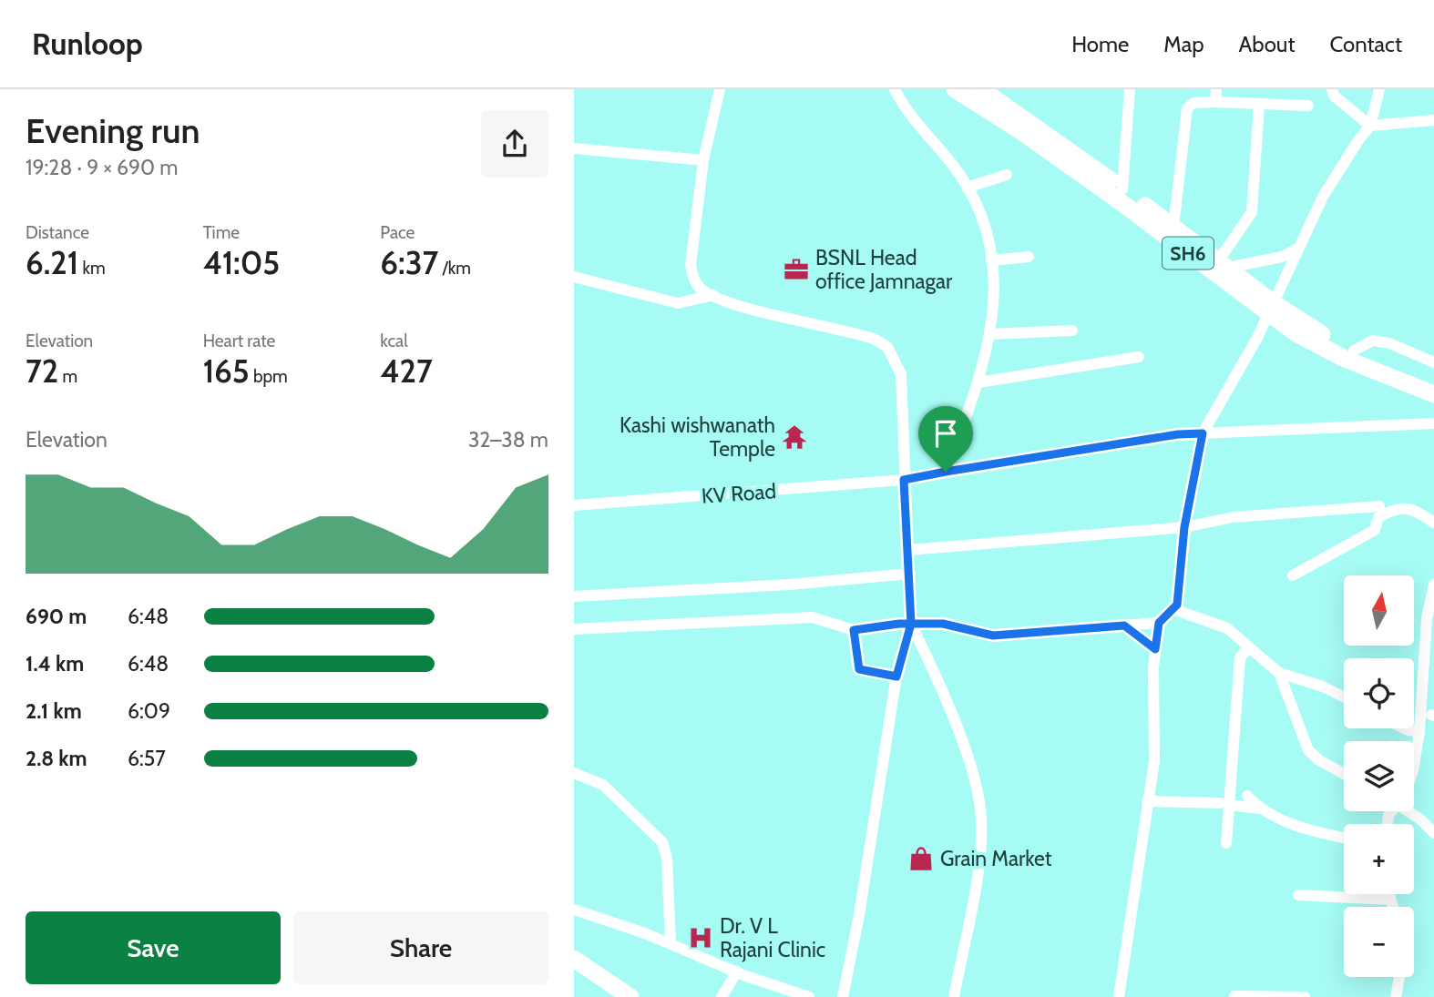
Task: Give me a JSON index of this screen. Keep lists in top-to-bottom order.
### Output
{
  "streets": {
    "main road": ["SH6"],
    "street": ["KV Road"]
  },
  "places": {
    "office": ["BSNL Head office Jamnagar"],
    "temple": ["Kashi wishwanath Temple"],
    "shop": ["Grain Market"],
    "hospital": ["Dr. V L Rajani Clinic"]
  },
  "north": "top",
  "page": {
    "header": "Runloop",
    "nav": [
      "Home",
      "Map",
      "About",
      "Contact"
    ],
    "heading": ["Evening run", "19:28 · 9 × 690 m"],
    "stats": [
      ["Distance", "6.21 km"],
      ["Time", "41:05"],
      ["Pace", "6:37 /km"],
      ["Elevation", "72 m"],
      ["Heart rate", "165 bpm"],
      ["kcal", "427"]
    ],
    "chart": ["Elevation", "32–38 m"],
    "map_buttons": ["+", "−"],
    "list": [
      {
        "name": "690 m",
        "note": "6:48"
      },
      {
        "name": "1.4 km",
        "note": "6:48"
      },
      {
        "name": "2.1 km",
        "note": "6:09"
      },
      {
        "name": "2.8 km",
        "note": "6:57"
      }
    ],
    "buttons": ["Save", "Share"]
  }
}
